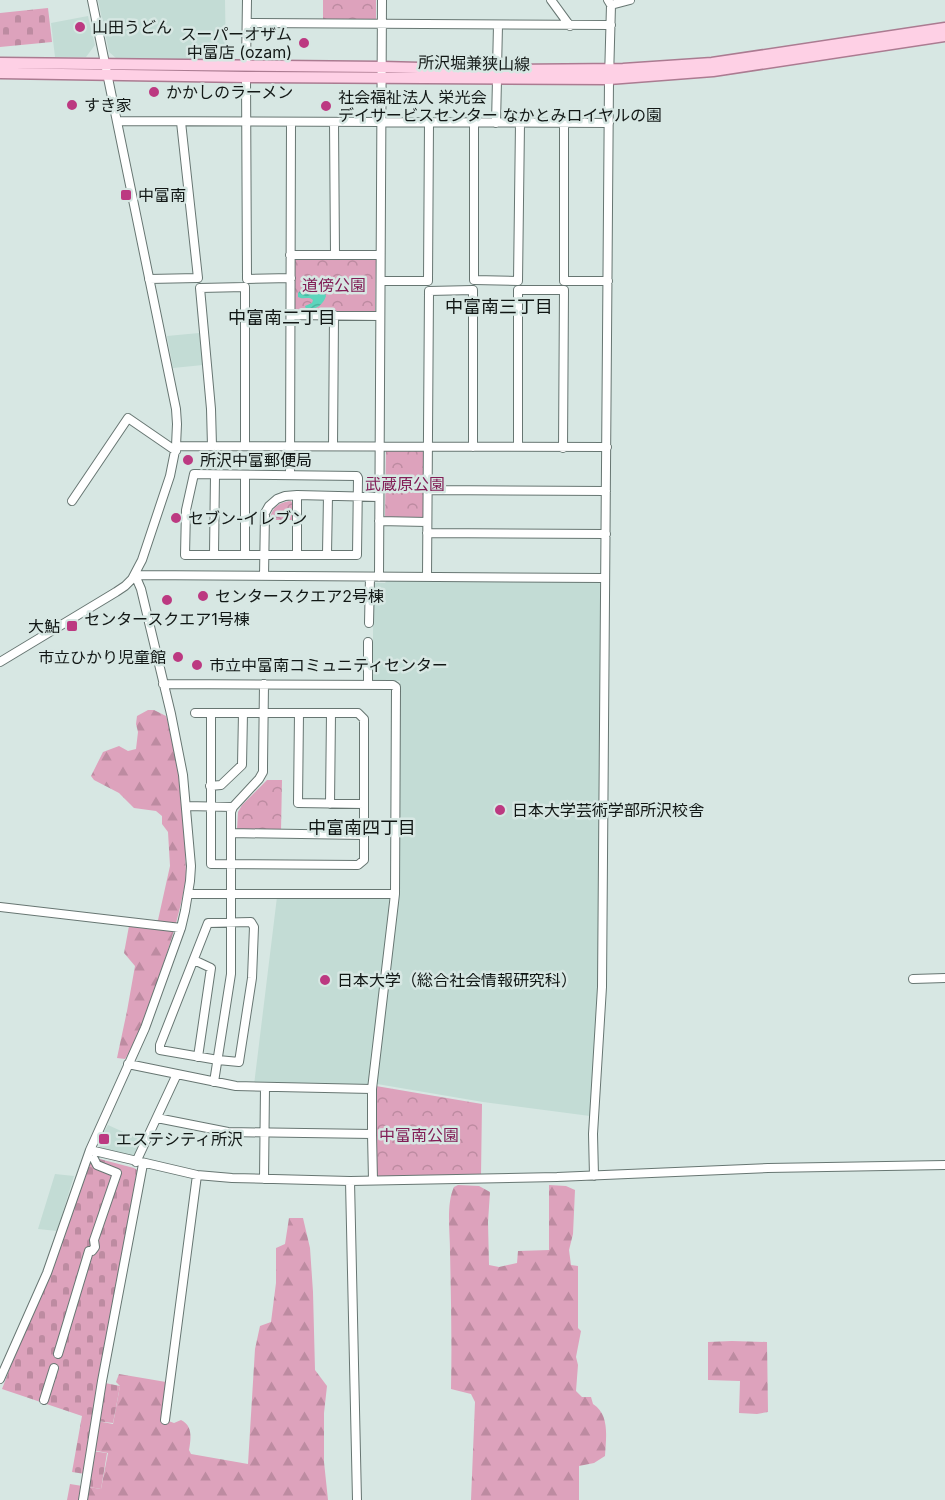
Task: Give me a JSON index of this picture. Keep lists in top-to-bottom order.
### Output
{
  "streets": {
    "main road": ["所沢堀兼狭山線"]
  },
  "districts": ["中富南三丁目", "中富南二丁目", "中富南四丁目"],
  "parks": ["道傍公園", "武蔵原公園", "中富南公園"],
  "places": {
    "other": [
      "山田うどん",
      "スーパーオザム 中富店 (ozam)",
      "かかしのラーメン",
      "すき家",
      "社会福祉法人 栄光会 デイサービスセンター なかとみロイヤルの園",
      "所沢中富郵便局",
      "セブン-イレブン",
      "センタースクエア2号棟",
      "センタースクエア1号棟",
      "市立ひかり児童館",
      "市立中富南コミュニティセンター",
      "日本大学芸術学部所沢校舎",
      "日本大学（総合社会情報研究科）"
    ],
    "transit": ["中富南", "大鮎", "エステシティ所沢"]
  }
}
